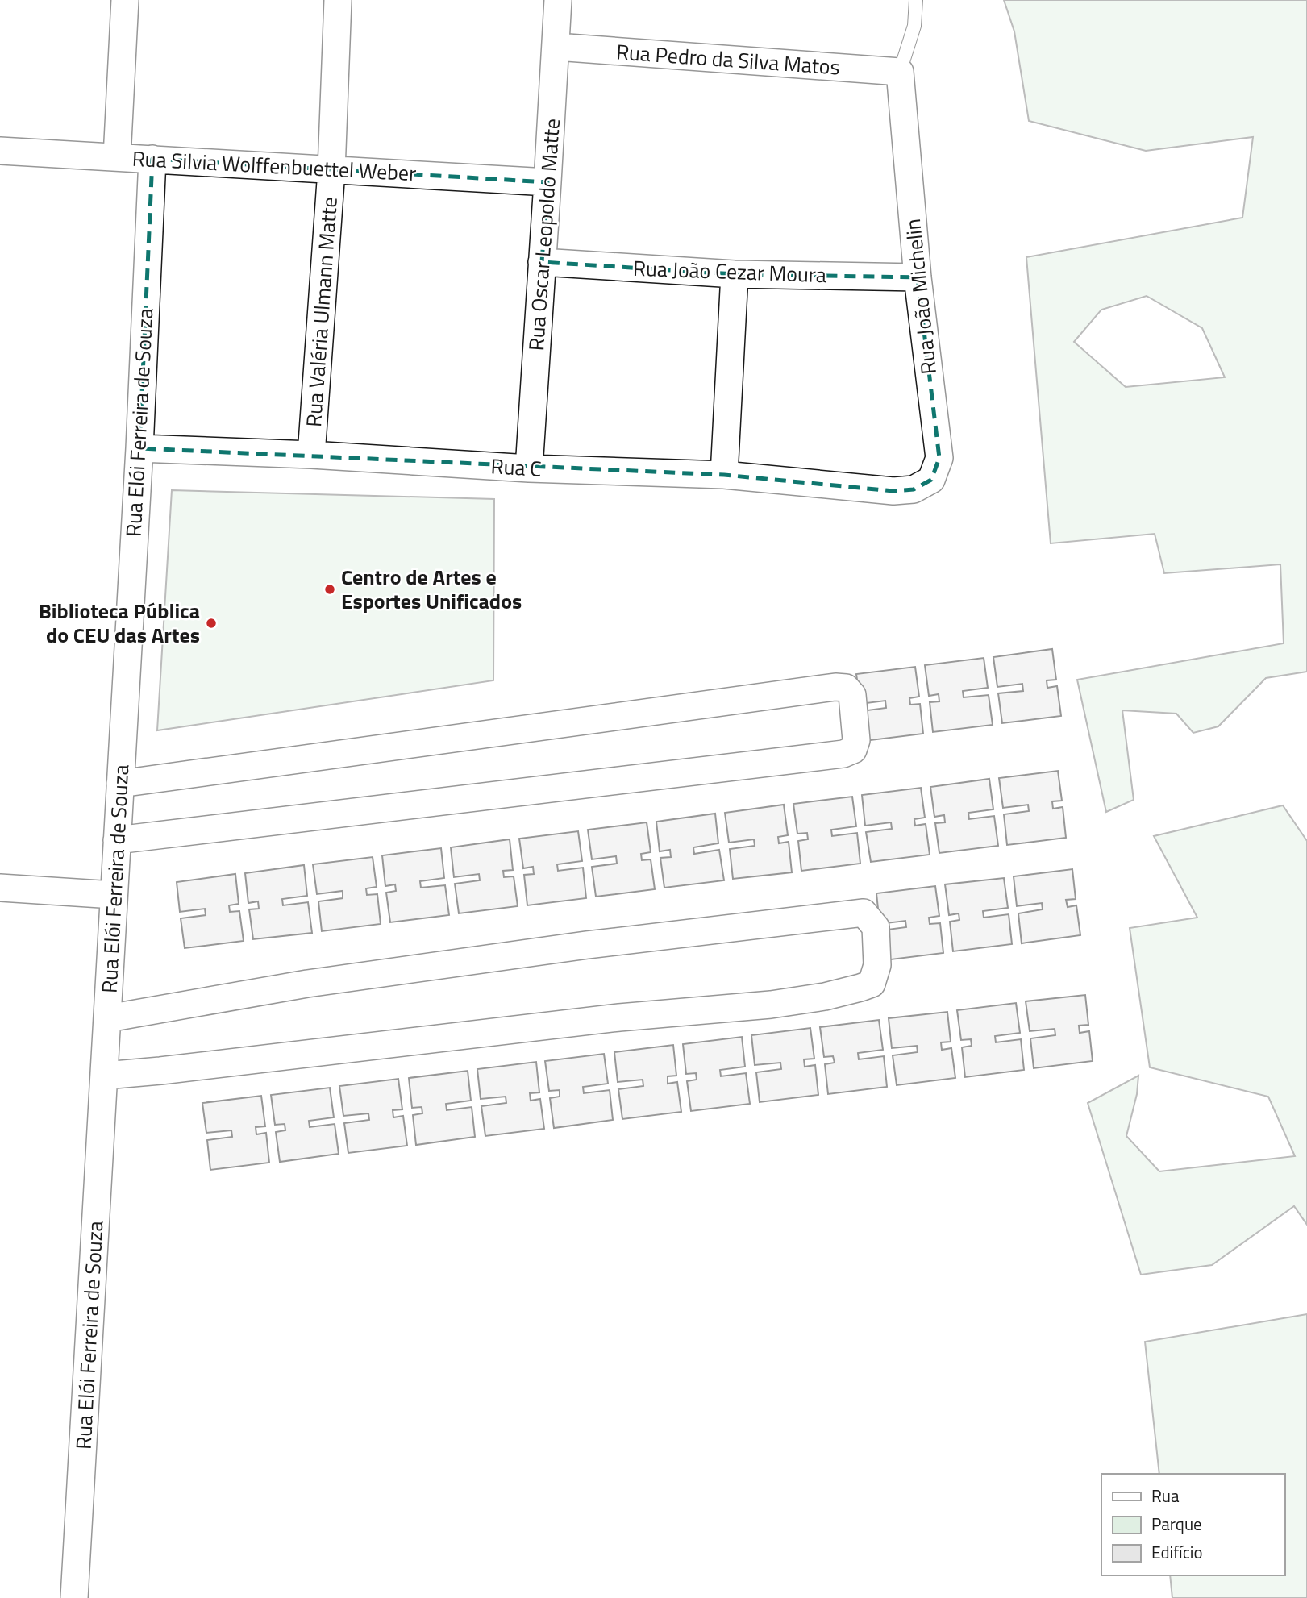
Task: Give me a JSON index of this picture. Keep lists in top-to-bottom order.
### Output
{
  "streets": {
    "street": [
      "Rua Pedro da Silva Matos",
      "Rua Silvia Wolffenbuettel Weber",
      "Rua Oscar Leopoldo Matte",
      "Rua João Cezar Moura",
      "Rua João Michelin",
      "Rua Valéria Ulmann Matte",
      "Rua Elói Ferreira de Souza",
      "Rua C"
    ]
  },
  "crossings": [
    ["Rua Pedro da Silva Matos", "Rua Oscar Leopoldo Matte"],
    ["Rua Pedro da Silva Matos", "Rua João Michelin"],
    ["Rua Silvia Wolffenbuettel Weber", "Rua Oscar Leopoldo Matte"],
    ["Rua Silvia Wolffenbuettel Weber", "Rua Valéria Ulmann Matte"],
    ["Rua Silvia Wolffenbuettel Weber", "Rua Elói Ferreira de Souza"],
    ["Rua Oscar Leopoldo Matte", "Rua João Cezar Moura"],
    ["Rua Oscar Leopoldo Matte", "Rua C"],
    ["Rua João Cezar Moura", "Rua João Michelin"],
    ["Rua João Michelin", "Rua C"],
    ["Rua Valéria Ulmann Matte", "Rua C"],
    ["Rua Elói Ferreira de Souza", "Rua C"]
  ],
  "places": ["Centro de Artes e Esportes Unificados", "Biblioteca Pública do CEU das Artes"],
  "legend": ["Rua", "Parque", "Edifício"]
}
